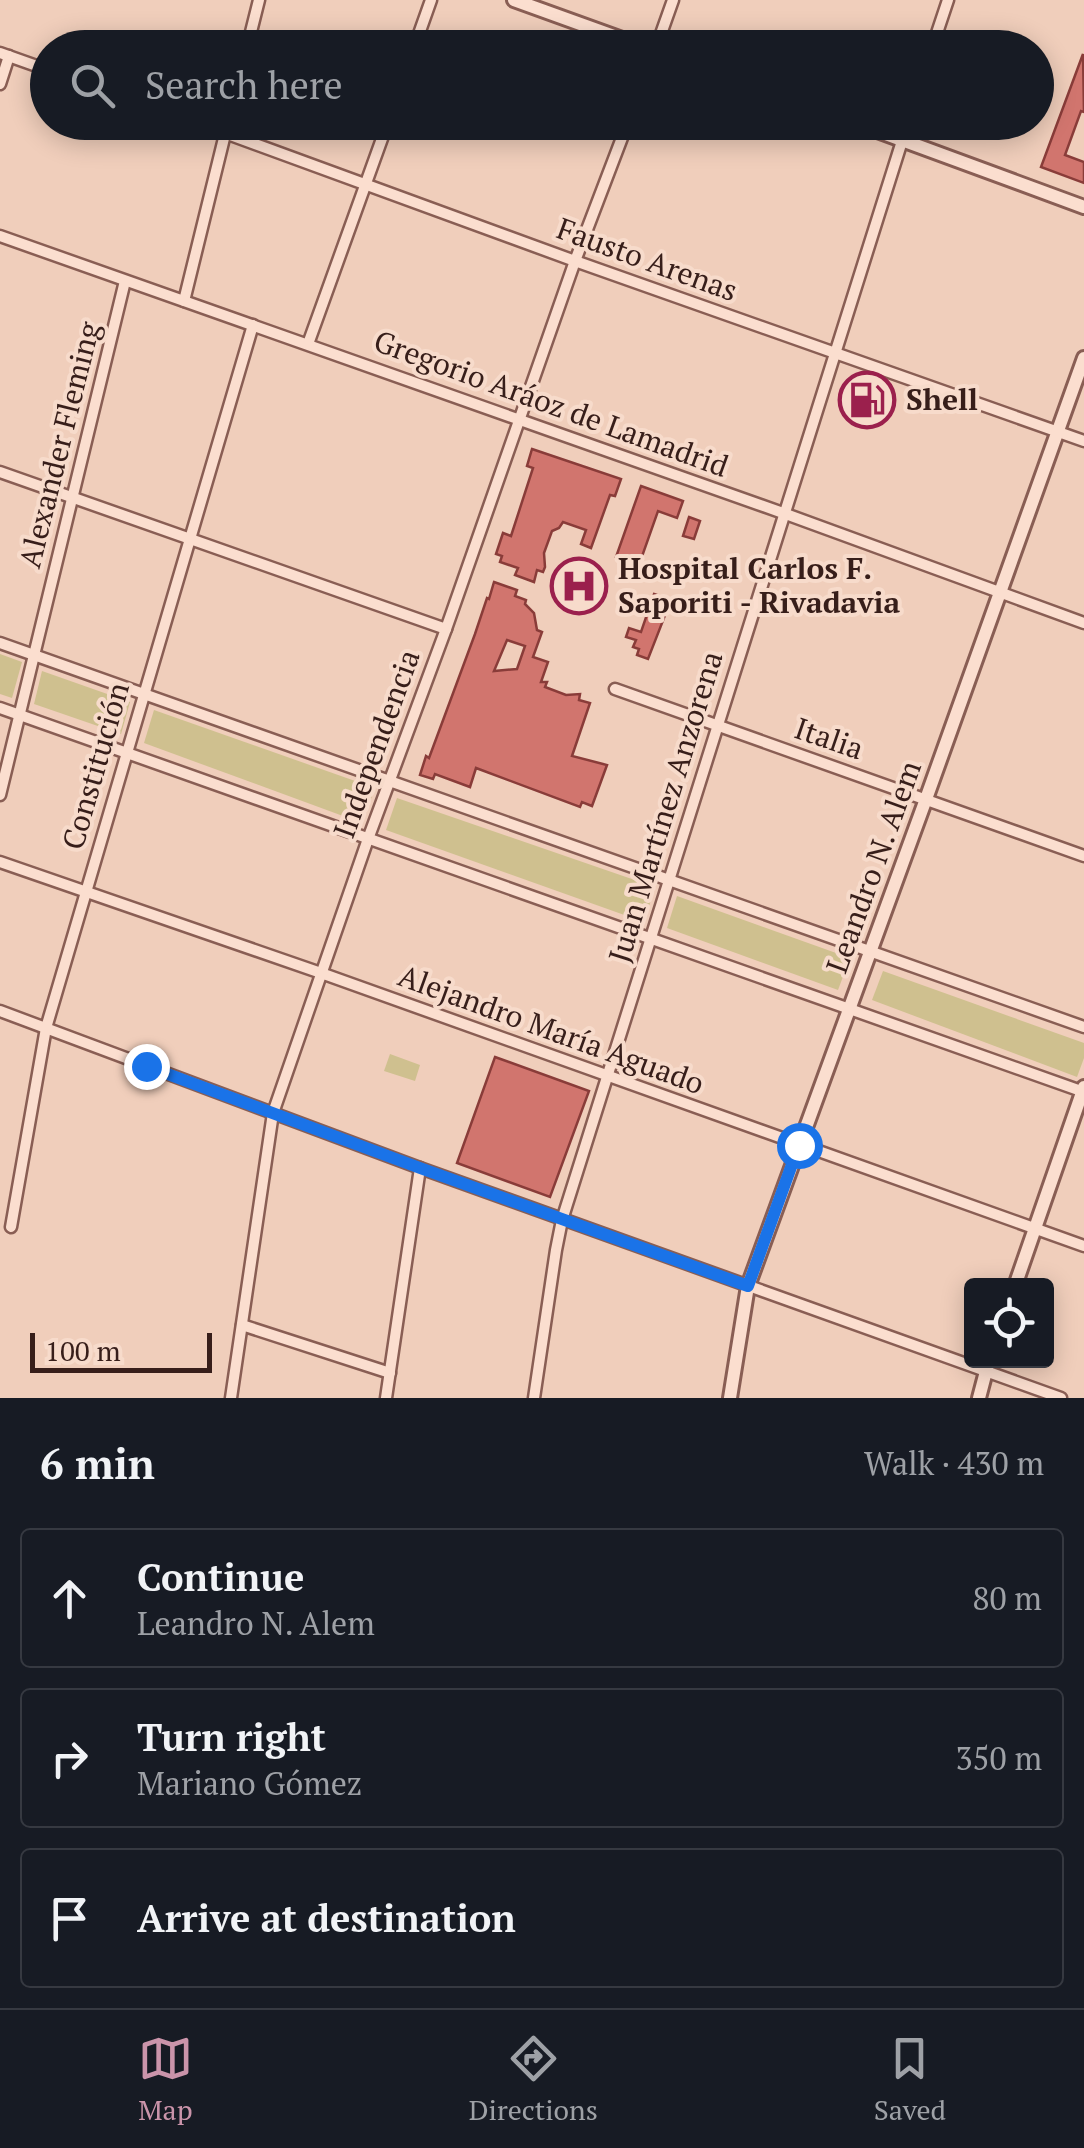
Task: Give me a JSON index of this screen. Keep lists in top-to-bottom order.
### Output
{
  "streets": {
    "street": [
      "Fausto Arenas",
      "Gregorio Aráoz de Lamadrid",
      "Alexander Fleming",
      "Italia",
      "Independencia",
      "Constitución",
      "Juan Martínez Anzorena",
      "Leandro N. Alem",
      "Alejandro María Aguado"
    ]
  },
  "crossings": [
    ["Fausto Arenas", "Independencia"],
    ["Fausto Arenas", "Juan Martínez Anzorena"],
    ["Fausto Arenas", "Leandro N. Alem"],
    ["Gregorio Aráoz de Lamadrid", "Alexander Fleming"],
    ["Gregorio Aráoz de Lamadrid", "Independencia"],
    ["Gregorio Aráoz de Lamadrid", "Constitución"],
    ["Gregorio Aráoz de Lamadrid", "Juan Martínez Anzorena"],
    ["Gregorio Aráoz de Lamadrid", "Leandro N. Alem"],
    ["Italia", "Juan Martínez Anzorena"],
    ["Italia", "Leandro N. Alem"],
    ["Independencia", "Alejandro María Aguado"],
    ["Constitución", "Alejandro María Aguado"],
    ["Juan Martínez Anzorena", "Alejandro María Aguado"],
    ["Leandro N. Alem", "Alejandro María Aguado"]
  ],
  "places": {
    "fuel station": ["Shell"],
    "hospital": ["Hospital Carlos F. Saporiti - Rivadavia"]
  },
  "scale_bar": "100 m",
  "page": {
    "search": "Search here",
    "scale": "100 m",
    "heading": ["6 min", "Walk · 430 m"],
    "list": [
      ["Continue", "Leandro N. Alem", "80 m"],
      ["Turn right", "Mariano Gómez", "350 m"],
      "Arrive at destination"
    ],
    "nav": ["Map", "Directions", "Saved"]
  }
}
